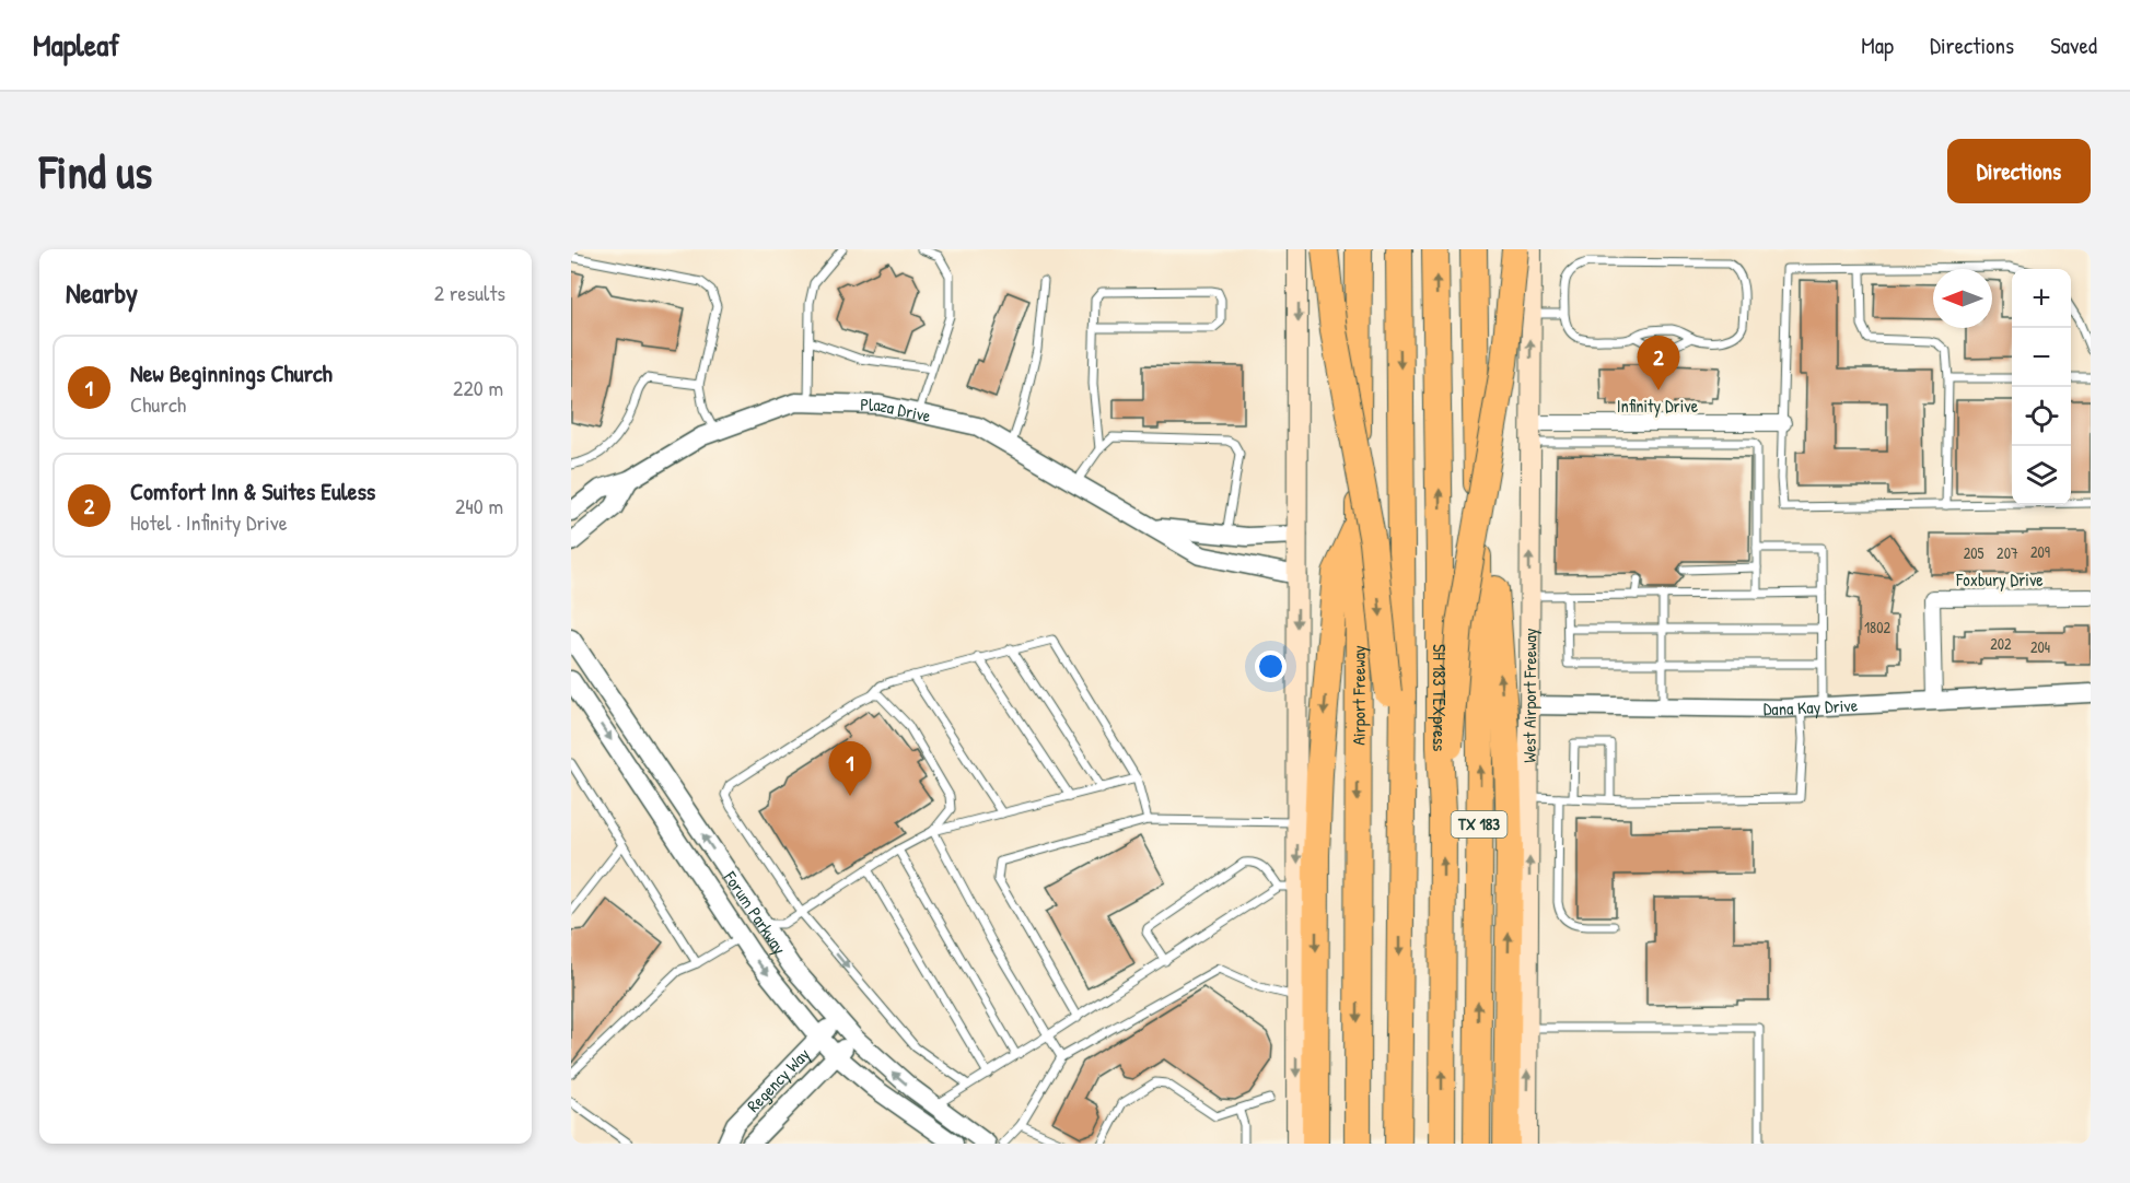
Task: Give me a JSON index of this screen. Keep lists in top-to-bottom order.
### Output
{
  "streets": {
    "highway": ["Airport Freeway", "SH 183 TEXpress", "TX 183"],
    "main road": ["West Airport Freeway"],
    "street": [
      "Infinity Drive",
      "Plaza Drive",
      "Foxbury Drive",
      "Dana Kay Drive",
      "Forum Parkway",
      "Regency Way"
    ]
  },
  "crossings": [
    ["Infinity Drive", "West Airport Freeway"],
    ["Foxbury Drive", "Dana Kay Drive"],
    ["West Airport Freeway", "Dana Kay Drive"],
    ["Forum Parkway", "Regency Way"]
  ],
  "one_way": ["West Airport Freeway"],
  "house_numbers": [
    "209",
    "205",
    "207",
    "1802",
    "202",
    "204"
  ],
  "north": "left",
  "page": {
    "header": "Mapleaf",
    "nav": ["Map", "Directions", "Saved"],
    "buttons": "Directions",
    "title": "Find us",
    "heading": ["Nearby", "2 results"],
    "map_buttons": ["+", "−"],
    "list": [
      {
        "mark": "1",
        "name": "New Beginnings Church",
        "note": "Church",
        "value": "220 m"
      },
      {
        "mark": "2",
        "name": "Comfort Inn & Suites Euless",
        "note": "Hotel · Infinity Drive",
        "value": "240 m"
      }
    ],
    "pins": ["2", "1"]
  }
}
